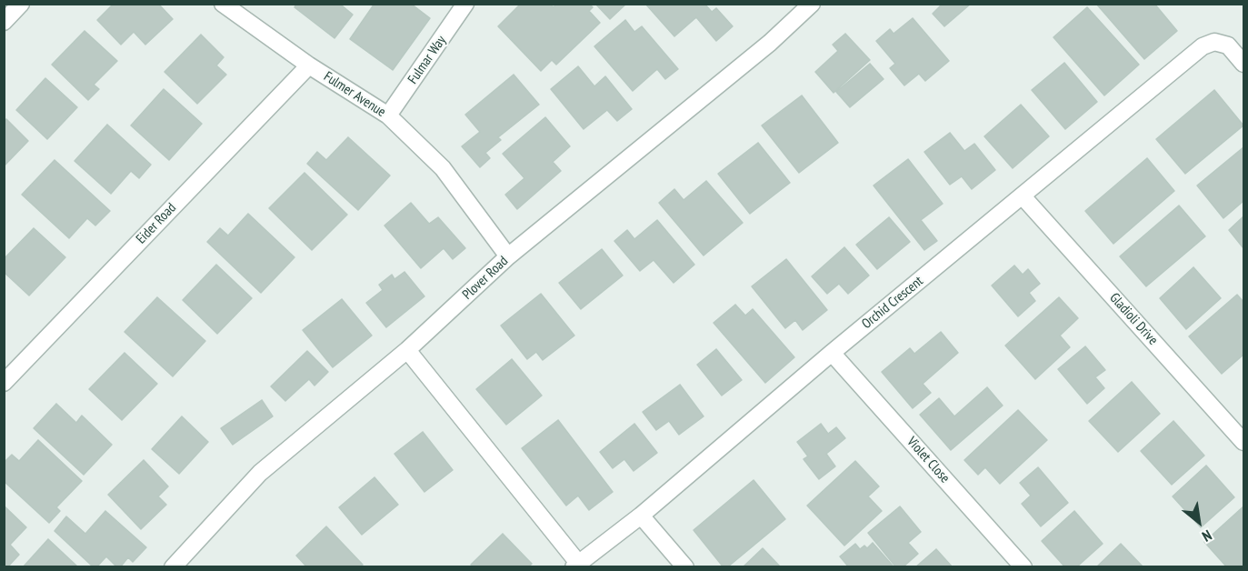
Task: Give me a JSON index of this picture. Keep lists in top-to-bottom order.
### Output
{
  "streets": {
    "street": [
      "Fulmar Way",
      "Fulmer Avenue",
      "Eider Road",
      "Plover Road",
      "Orchid Crescent",
      "Gladioli Drive",
      "Violet Close"
    ]
  },
  "crossings": [
    ["Fulmar Way", "Fulmer Avenue"],
    ["Fulmer Avenue", "Eider Road"],
    ["Fulmer Avenue", "Plover Road"],
    ["Orchid Crescent", "Gladioli Drive"],
    ["Orchid Crescent", "Violet Close"]
  ],
  "north": "bottom right"
}
